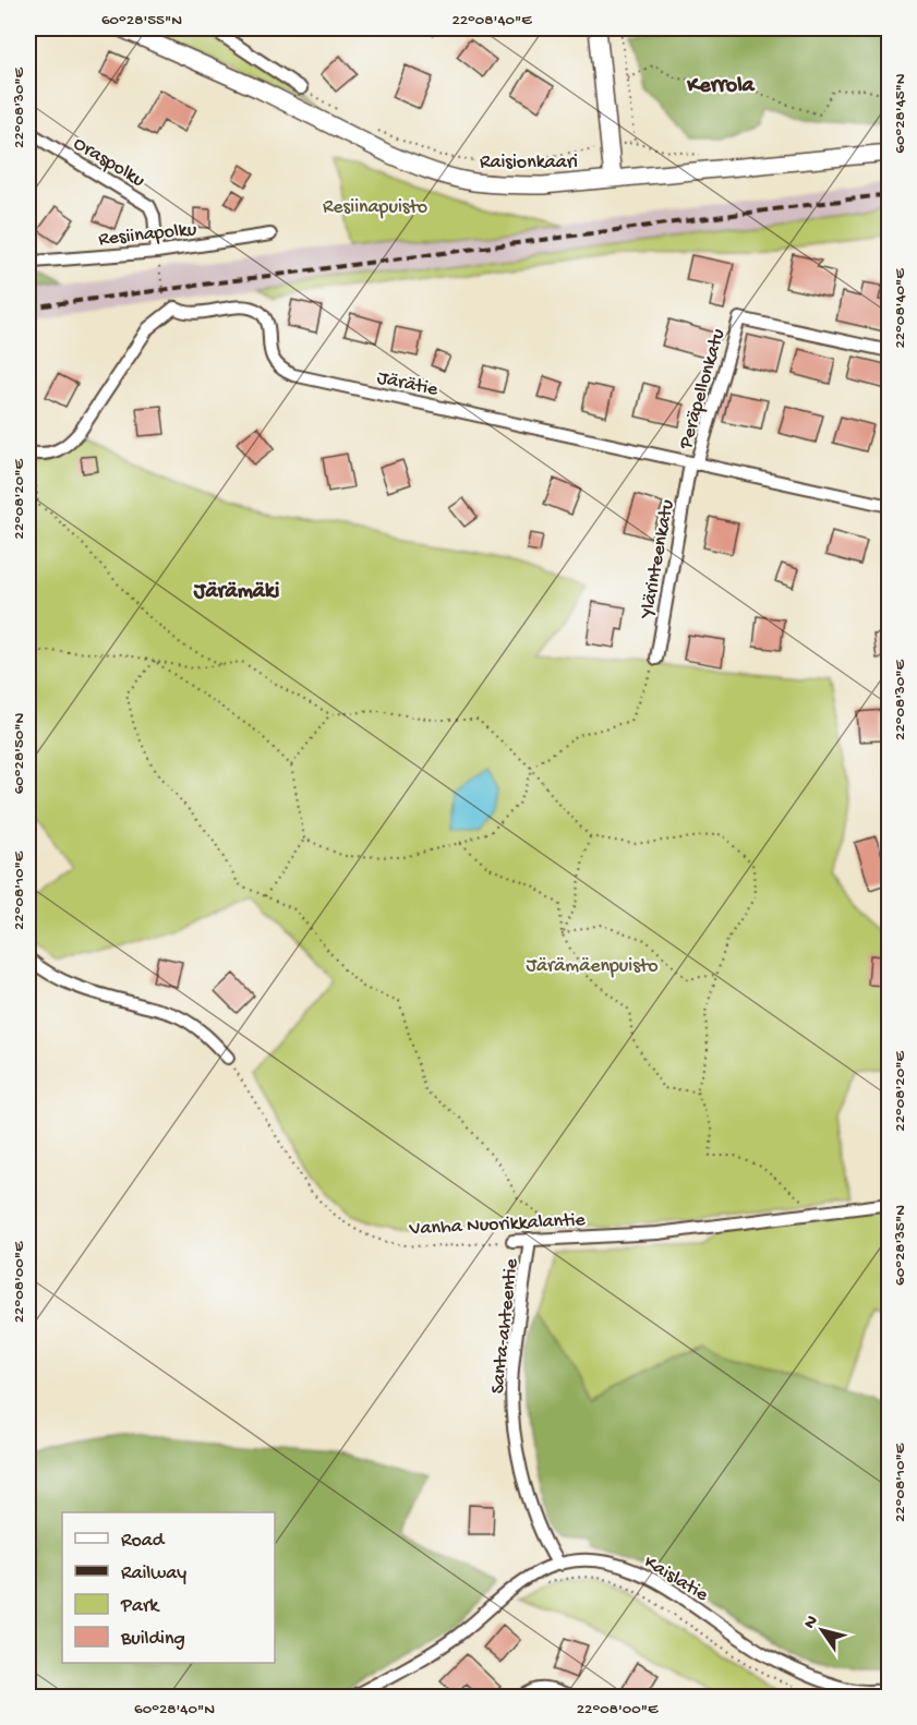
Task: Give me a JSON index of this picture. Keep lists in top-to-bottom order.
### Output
{
  "streets": {
    "main road": ["Raisionkaari"],
    "street": [
      "Oraspolku",
      "Resiinapolku",
      "Järätie",
      "Peräpellonkatu",
      "Ylärinteenkatu",
      "Vanha Nuorikkalantie",
      "Santa-ahteentie",
      "Kaislatie"
    ]
  },
  "crossings": [
    ["Oraspolku", "Resiinapolku"],
    ["Järätie", "Peräpellonkatu"],
    ["Järätie", "Ylärinteenkatu"],
    ["Peräpellonkatu", "Ylärinteenkatu"],
    ["Vanha Nuorikkalantie", "Santa-ahteentie"],
    ["Santa-ahteentie", "Kaislatie"]
  ],
  "districts": ["Kerrola", "Järämäki"],
  "parks": ["Resiinapuisto", "Järämäenpuisto"],
  "legend": [
    "Road",
    "Railway",
    "Park",
    "Building"
  ],
  "north": "top left",
  "coordinates": [
    "60°28'55\"N",
    "22°08'40\"E",
    "22°08'30\"E",
    "60°28'45\"N",
    "22°08'20\"E",
    "60°28'50\"N",
    "22°08'10\"E",
    "60°28'35\"N",
    "22°08'00\"E",
    "60°28'40\"N"
  ]
}
